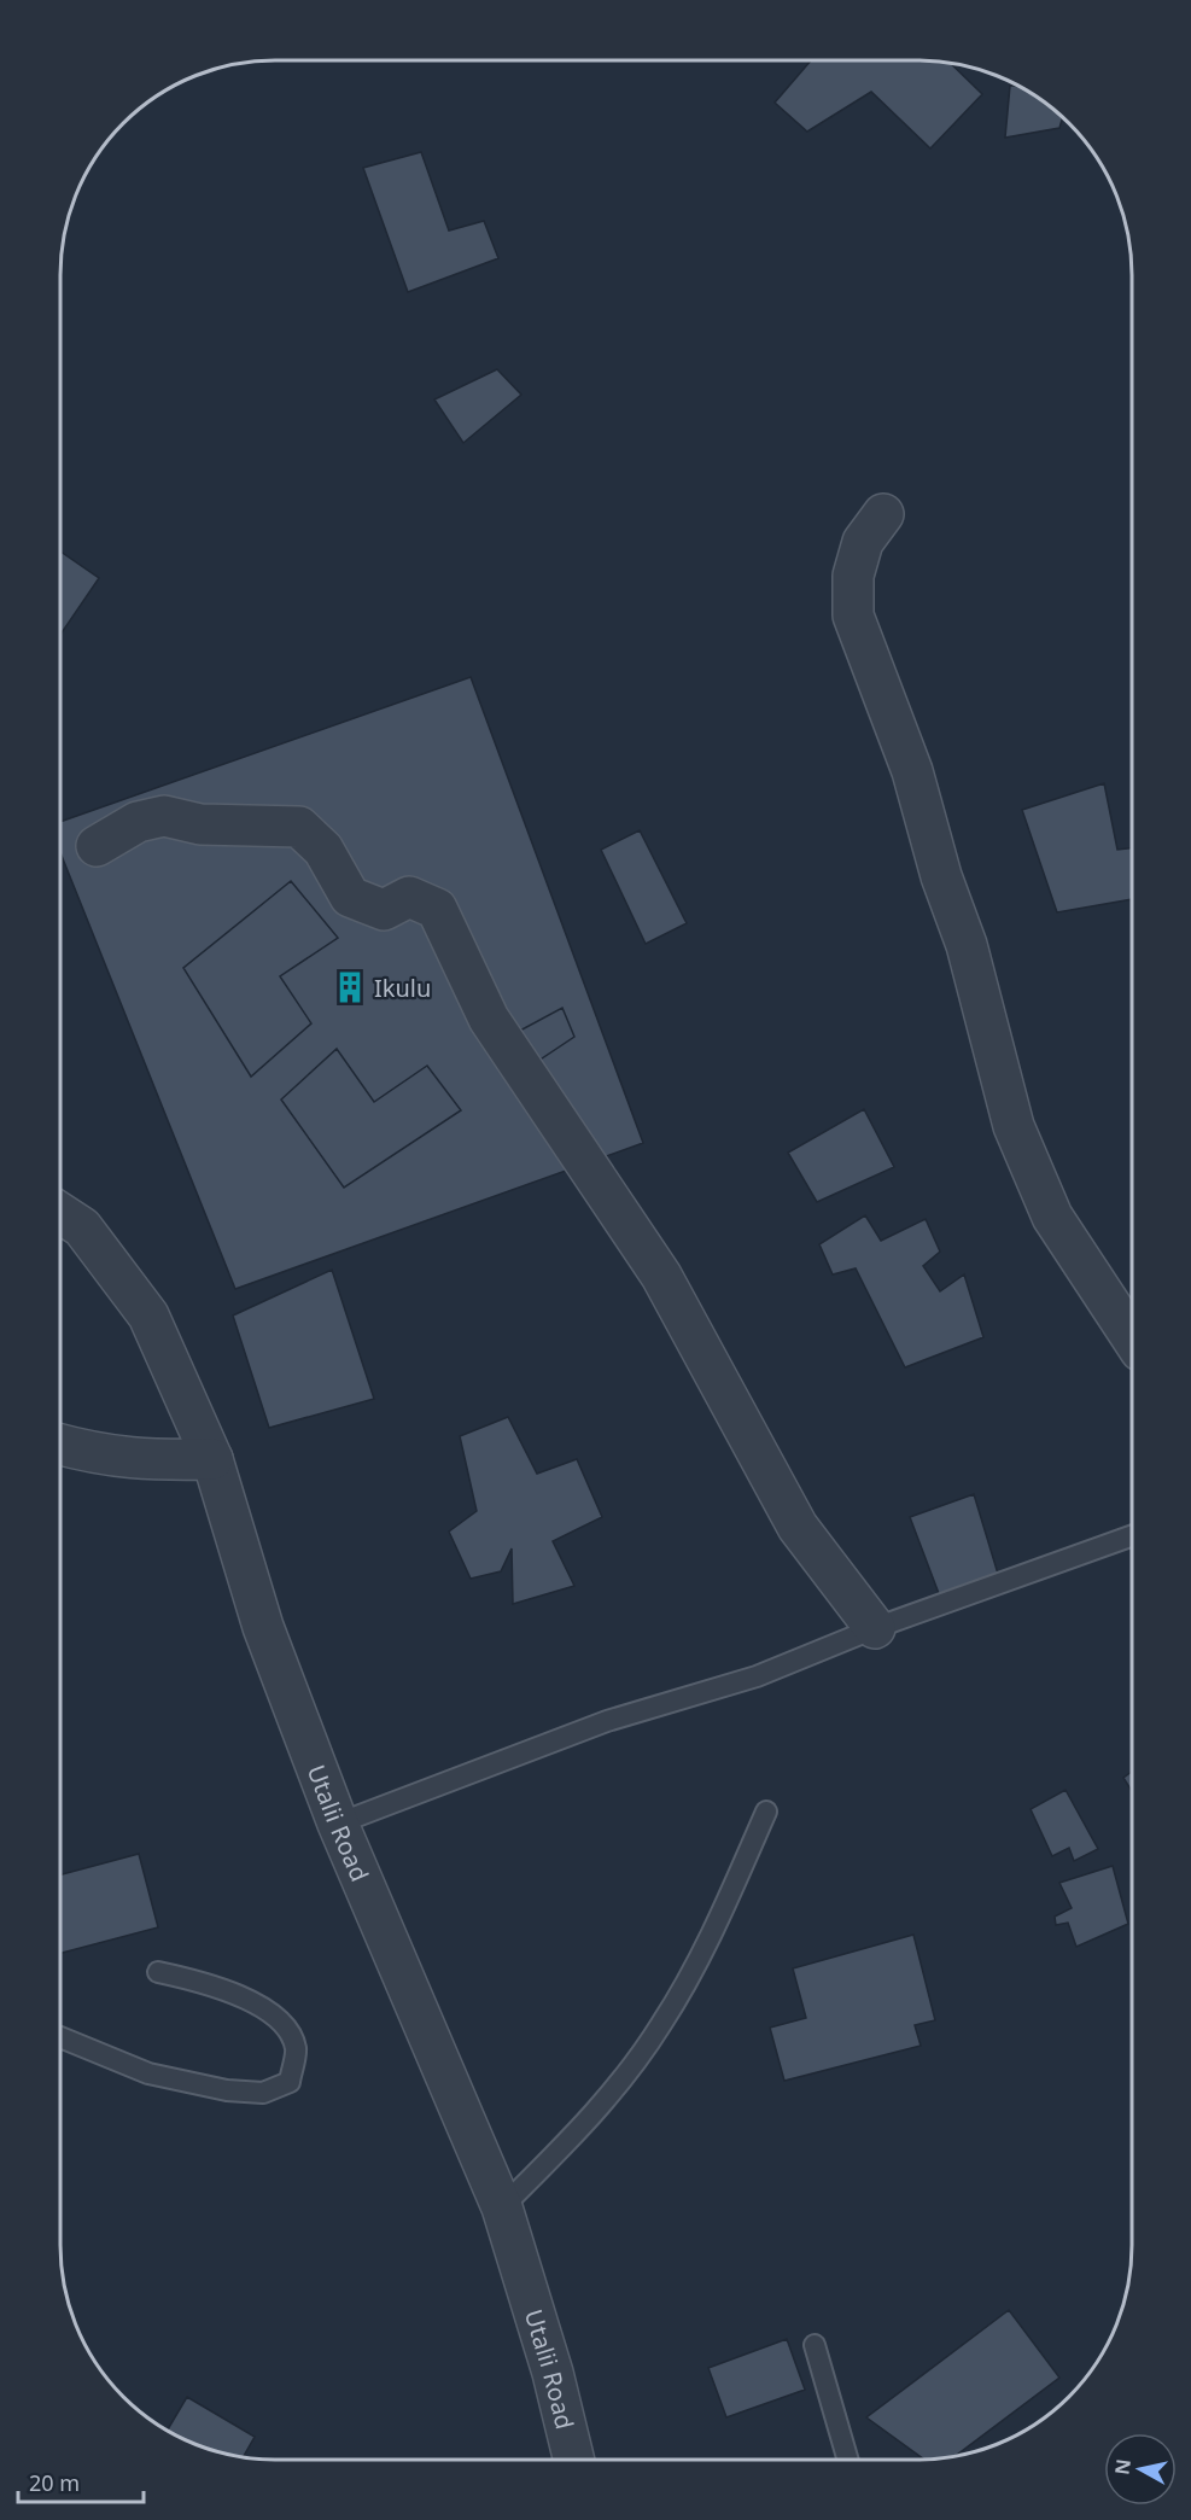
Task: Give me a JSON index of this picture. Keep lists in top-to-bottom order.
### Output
{
  "streets": {
    "street": ["Utalii Road"]
  },
  "places": {
    "building": ["Ikulu"]
  },
  "scale_bar": "20 m",
  "north": "left"
}
